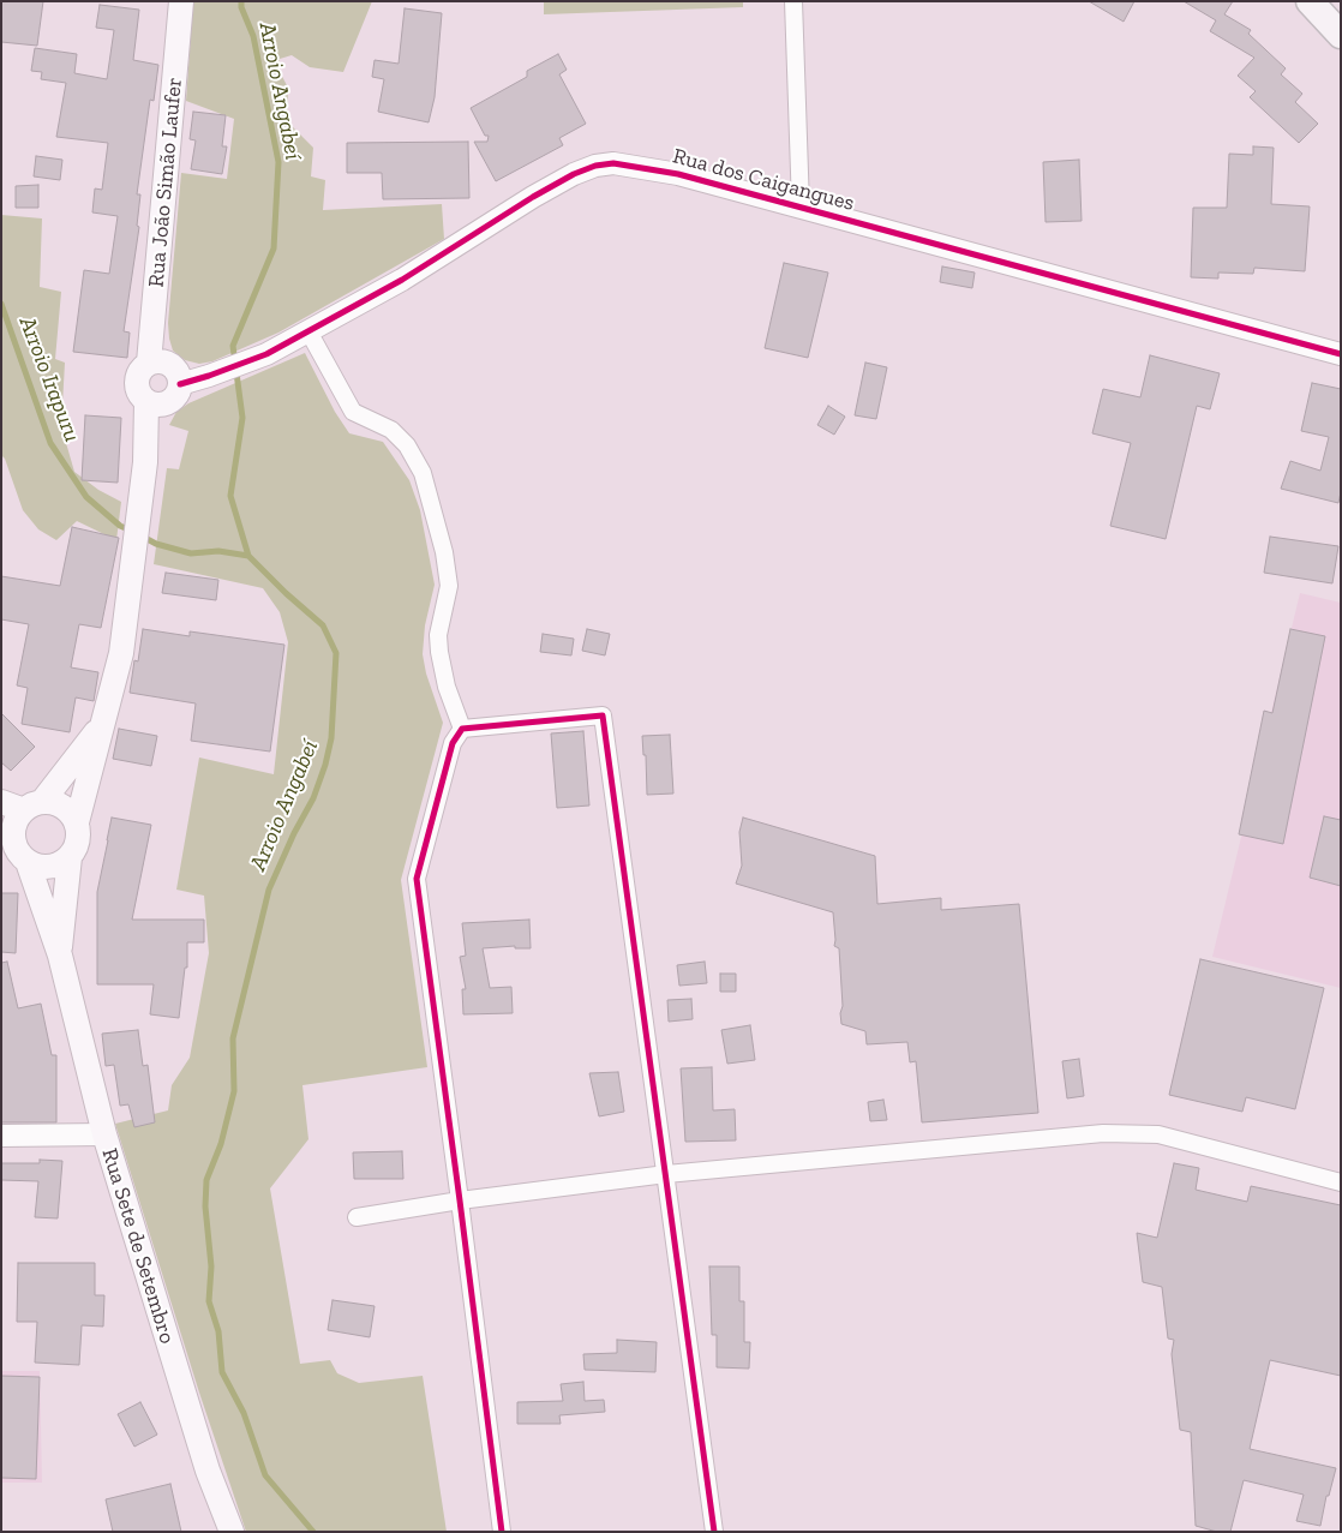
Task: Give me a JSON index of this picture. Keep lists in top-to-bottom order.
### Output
{
  "streets": {
    "main road": ["Rua João Simão Laufer", "Rua Sete de Setembro"],
    "street": ["Rua dos Caigangues"]
  },
  "crossings": [
    ["Rua dos Caigangues", "Rua João Simão Laufer"]
  ],
  "water": ["Arroio Angabeí", "Arroio Irapuru"]
}
